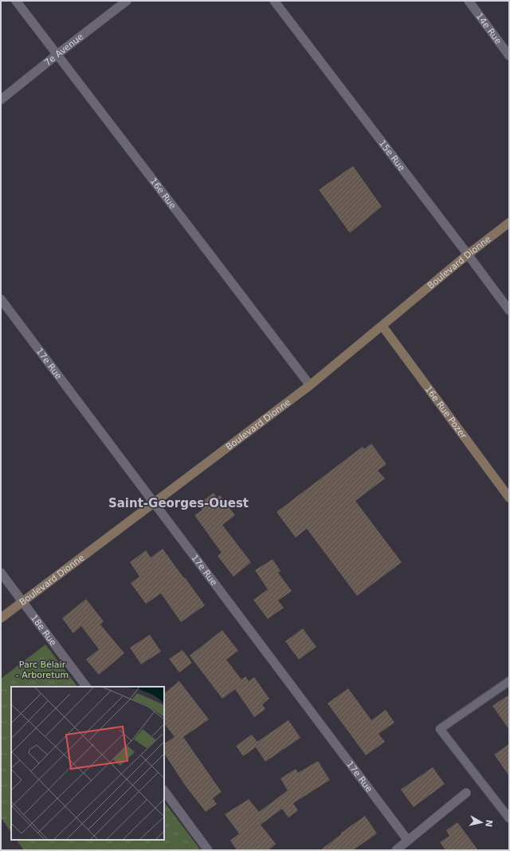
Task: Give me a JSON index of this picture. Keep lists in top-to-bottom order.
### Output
{
  "streets": {
    "main road": ["Boulevard Dionne", "16e Rue Pozer"],
    "street": [
      "14e Rue",
      "7e Avenue",
      "15e Rue",
      "16e Rue",
      "17e Rue",
      "18e Rue"
    ]
  },
  "crossings": [
    ["7e Avenue", "16e Rue"],
    ["15e Rue", "Boulevard Dionne"],
    ["16e Rue", "Boulevard Dionne"],
    ["Boulevard Dionne", "17e Rue"],
    ["Boulevard Dionne", "16e Rue Pozer"],
    ["Boulevard Dionne", "18e Rue"]
  ],
  "districts": ["Saint-Georges-Ouest"],
  "parks": ["Parc Bélair - Arboretum"],
  "north": "right"
}
